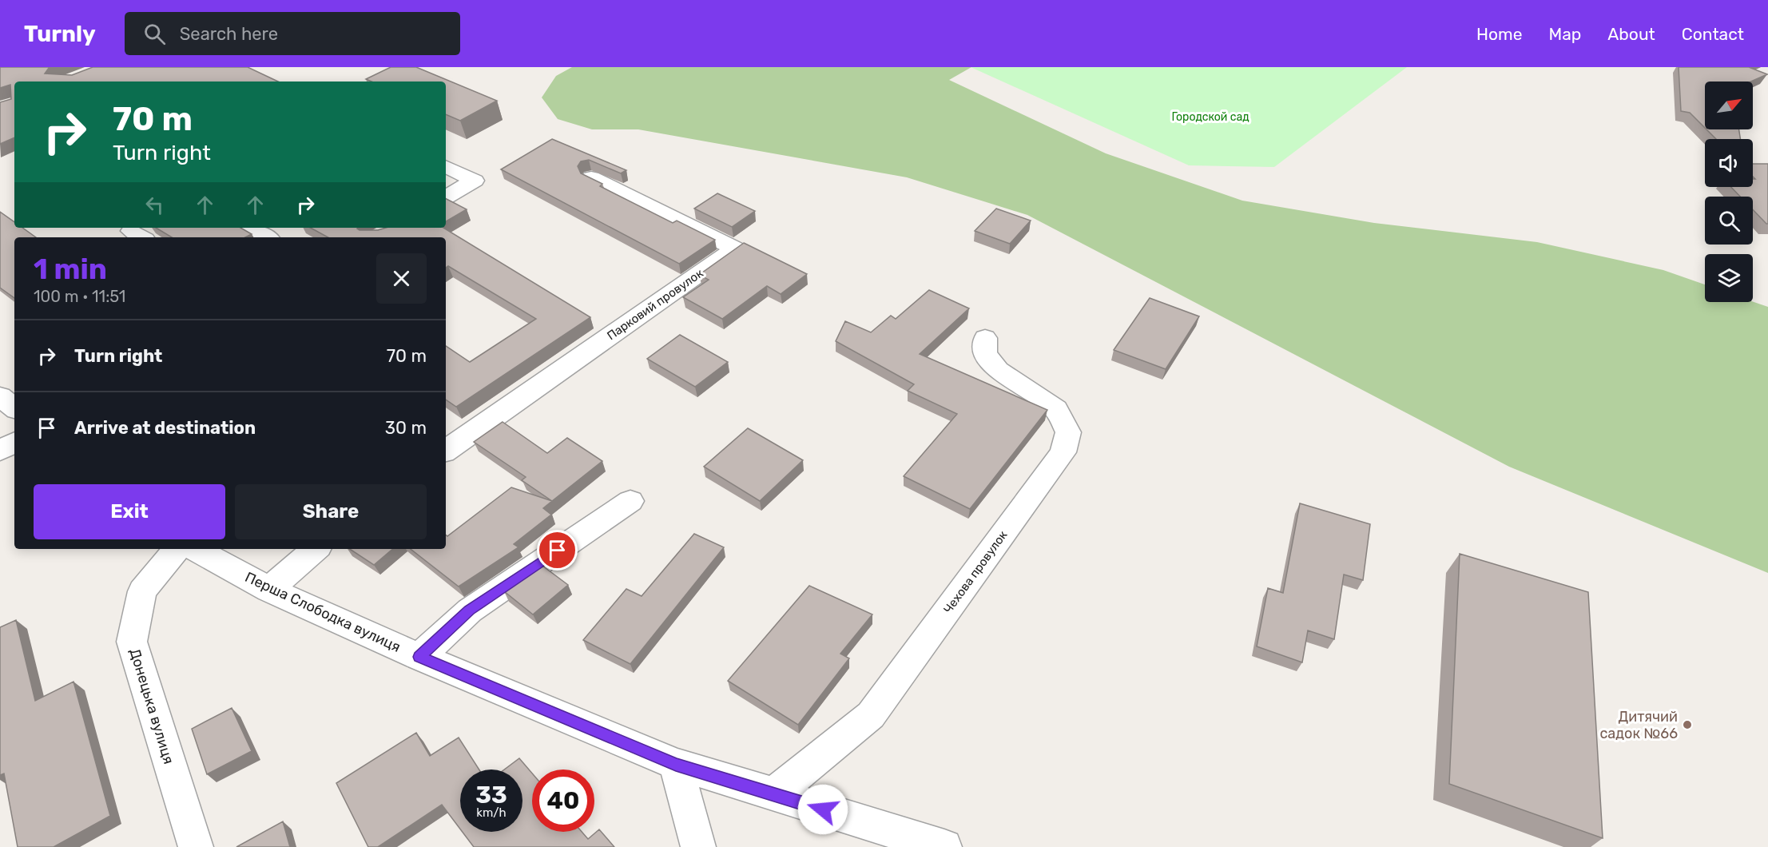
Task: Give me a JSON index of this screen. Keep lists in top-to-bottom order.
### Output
{
  "streets": {
    "street": [
      "Парковий провулок",
      "Чехова провулок",
      "Перша Слободка вулиця",
      "Донецька вулиця"
    ]
  },
  "crossings": [
    ["Чехова провулок", "Перша Слободка вулиця"]
  ],
  "parks": ["Городской сад"],
  "places": ["Дитячий садок №66"],
  "north": "top right",
  "page": {
    "header": "Turnly",
    "search": "Search here",
    "nav": [
      "Home",
      "Map",
      "About",
      "Contact"
    ],
    "turn": ["70 m", "Turn right"],
    "heading": ["1 min", "100 m · 11:51"],
    "list": [
      {
        "name": "Turn right",
        "value": "70 m"
      },
      {
        "name": "Arrive at destination",
        "value": "30 m"
      }
    ],
    "buttons": ["Exit", "Share"],
    "speed": "33 km/h",
    "limit": "40"
  }
}
